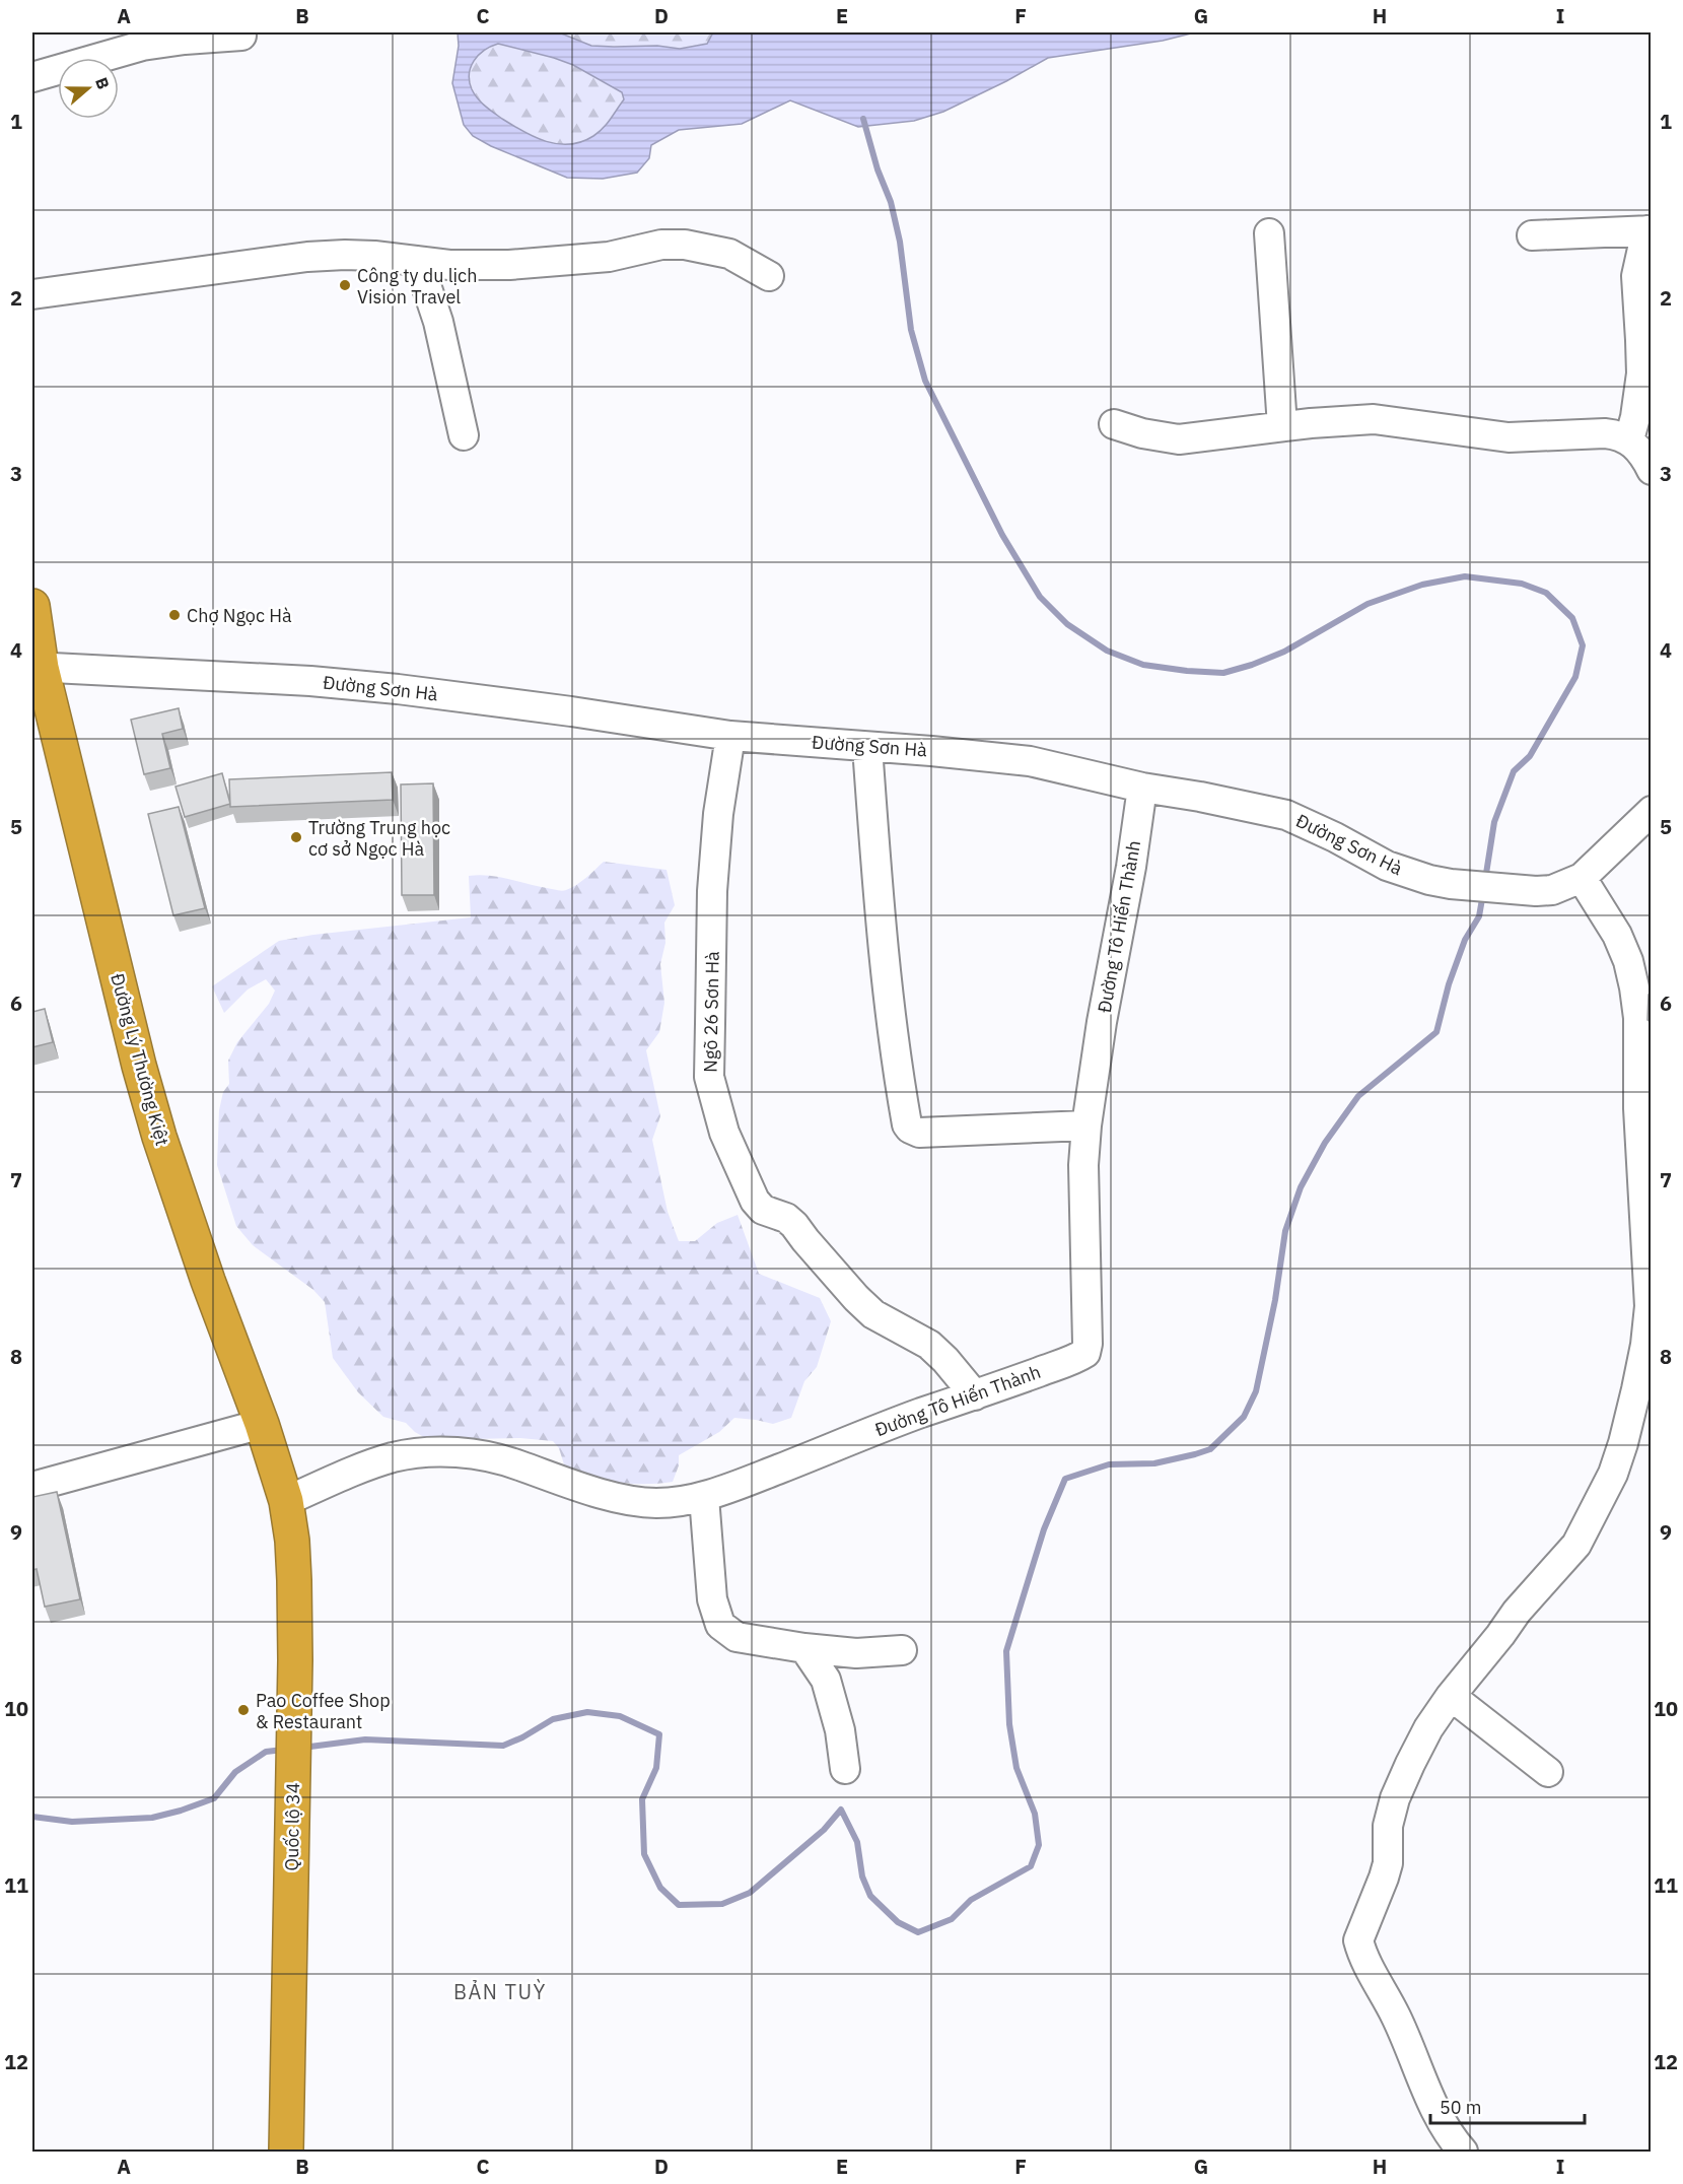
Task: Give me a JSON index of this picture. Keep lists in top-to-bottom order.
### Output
{
  "streets": {
    "highway": ["Đường Lý Thường Kiệt", "Quốc lộ 34"],
    "street": ["Đường Sơn Hà", "Đường Tô Hiến Thành", "Ngõ 26 Sơn Hà"]
  },
  "crossings": [
    ["Đường Sơn Hà", "Đường Tô Hiến Thành"],
    ["Đường Sơn Hà", "Ngõ 26 Sơn Hà"],
    ["Đường Sơn Hà", "Đường Lý Thường Kiệt"],
    ["Đường Tô Hiến Thành", "Ngõ 26 Sơn Hà"],
    ["Đường Tô Hiến Thành", "Đường Lý Thường Kiệt"],
    ["Đường Tô Hiến Thành", "Quốc lộ 34"],
    ["Đường Lý Thường Kiệt", "Quốc lộ 34"]
  ],
  "districts": ["BẢN TUỲ"],
  "places": [
    "Công ty du lịch Vision Travel",
    "Chợ Ngọc Hà",
    "Trường Trung học cơ sở Ngọc Hà",
    "Pao Coffee Shop & Restaurant"
  ],
  "scale_bar": "50 m",
  "north": "right",
  "grid": {
    "columns": [
      "A",
      "B",
      "C",
      "D",
      "E",
      "F",
      "G",
      "H",
      "I"
    ],
    "rows": [
      "1",
      "2",
      "3",
      "4",
      "5",
      "6",
      "7",
      "8",
      "9",
      "10",
      "11",
      "12"
    ]
  }
}
